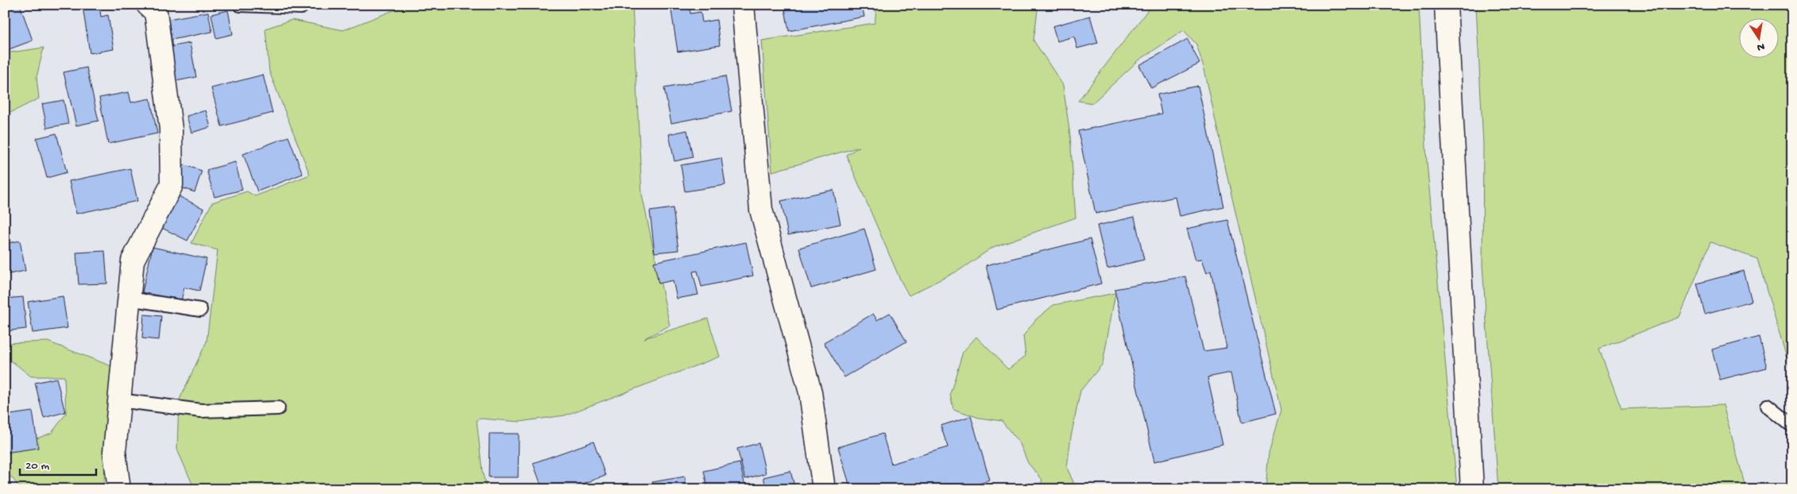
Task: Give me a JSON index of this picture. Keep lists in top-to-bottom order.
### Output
{
  "scale_bar": "20 m",
  "north": "bottom"
}
